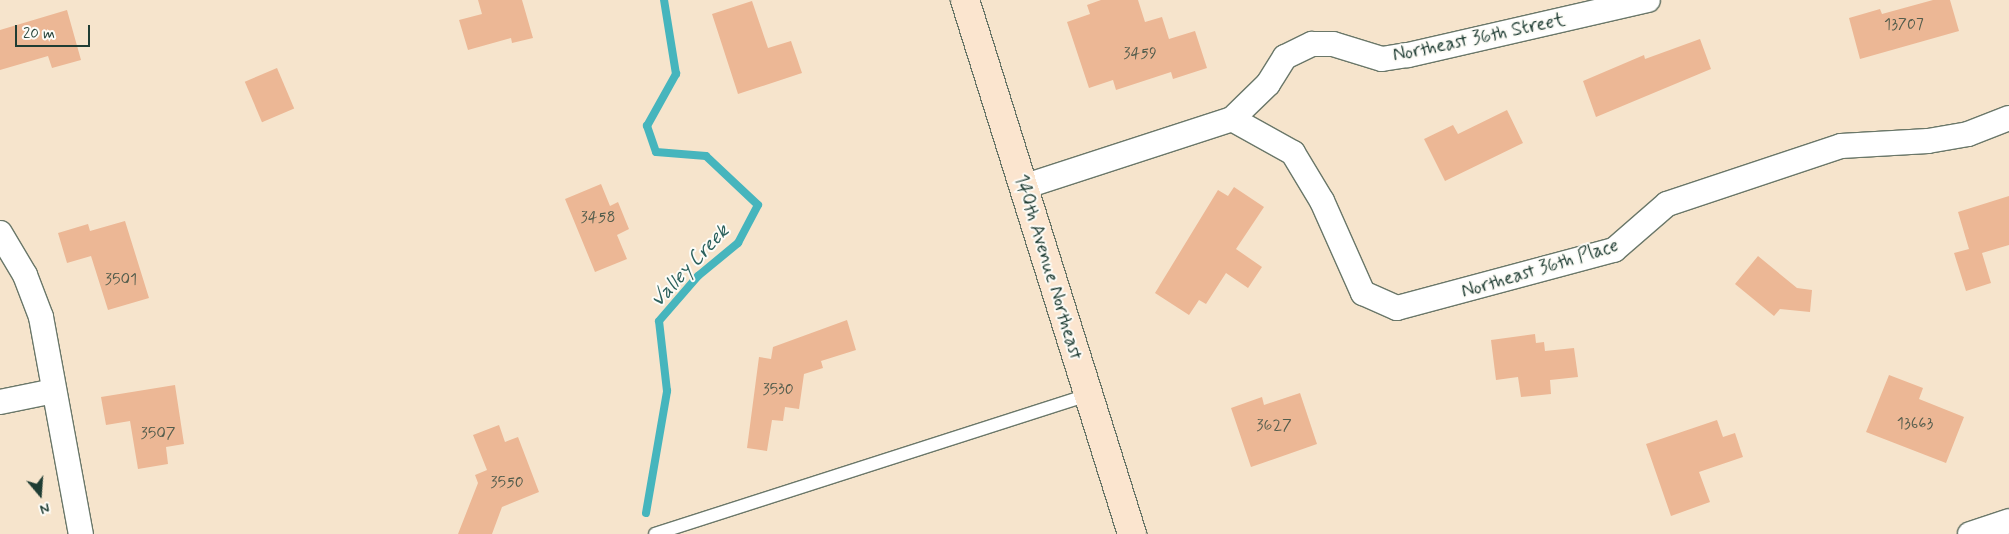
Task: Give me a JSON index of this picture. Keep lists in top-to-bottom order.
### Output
{
  "streets": {
    "street": ["Northeast 36th Street", "140th Avenue Northeast", "Northeast 36th Place"]
  },
  "crossings": [
    ["Northeast 36th Street", "140th Avenue Northeast"],
    ["Northeast 36th Street", "Northeast 36th Place"]
  ],
  "water": ["Valley Creek"],
  "house_numbers": [
    "13707",
    "3459",
    "3458",
    "3501",
    "3530",
    "13663",
    "3627",
    "3507",
    "3550"
  ],
  "scale_bar": "20 m",
  "north": "bottom"
}
